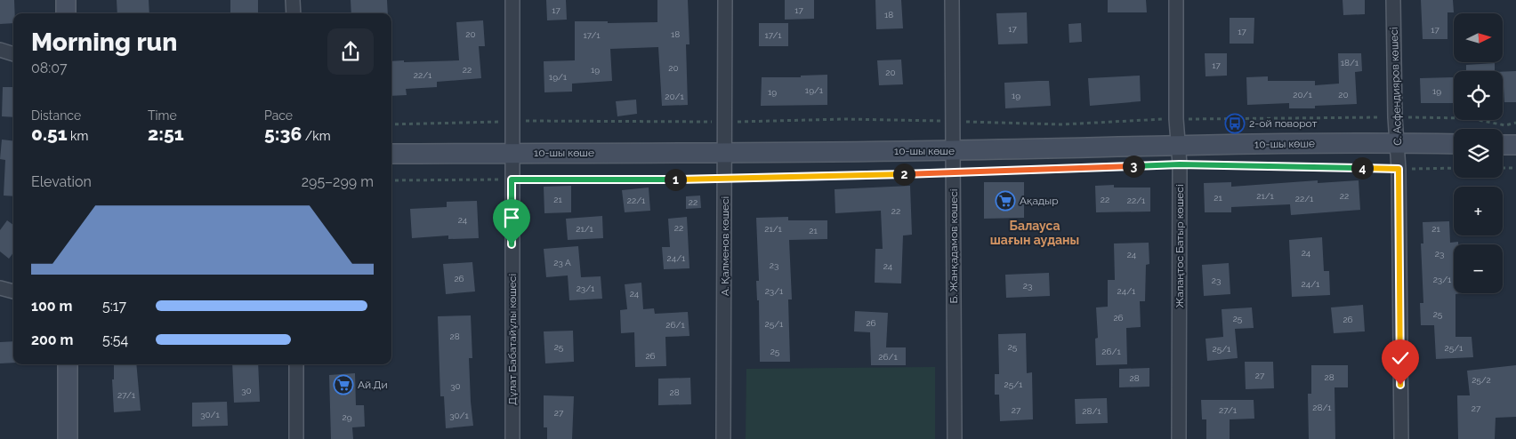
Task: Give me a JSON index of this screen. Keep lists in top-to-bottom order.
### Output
{
  "streets": {
    "street": [
      "С. Асфендияров көшесі",
      "10-шы көше",
      "А. Қалменов көшесі",
      "Б. Жанқадамов көшесі",
      "Жалаңтос Батыр көшесі",
      "Дұлат Бабатайұлы көшесі"
    ]
  },
  "crossings": [
    ["С. Асфендияров көшесі", "10-шы көше"],
    ["10-шы көше", "А. Қалменов көшесі"],
    ["10-шы көше", "Б. Жанқадамов көшесі"],
    ["10-шы көше", "Жалаңтос Батыр көшесі"],
    ["10-шы көше", "Дұлат Бабатайұлы көшесі"]
  ],
  "districts": ["Балауса шағын ауданы"],
  "places": {
    "bus stop": ["2-ой поворот"],
    "supermarket": ["Ақадыр", "Ай.Ди"]
  },
  "house_numbers": [
    "17",
    "17",
    "18",
    "17",
    "17",
    "17",
    "20",
    "18",
    "17/1",
    "17/1",
    "18/1",
    "17",
    "20",
    "22",
    "19",
    "20",
    "22/1",
    "19/1",
    "19/1",
    "19",
    "19",
    "20/1",
    "20",
    "19",
    "20/1",
    "21/1",
    "22",
    "21",
    "22/1",
    "21",
    "22",
    "22/1",
    "22/1",
    "22",
    "22",
    "24",
    "22",
    "21/1",
    "21/1",
    "21",
    "21",
    "24",
    "23",
    "24",
    "24/1",
    "23 А",
    "23",
    "24",
    "26",
    "23/1",
    "23",
    "24/1",
    "23",
    "23/1",
    "23/1",
    "24/1",
    "24",
    "25",
    "26",
    "25",
    "26",
    "26",
    "25/1",
    "26/1",
    "28",
    "25",
    "25",
    "25/1",
    "25/1",
    "25",
    "26/1",
    "26",
    "26/1",
    "27",
    "28",
    "28",
    "25/2",
    "25/1",
    "30",
    "30",
    "28",
    "27/1",
    "28/1",
    "27",
    "27",
    "27/1",
    "28/1",
    "27",
    "30/1",
    "30/1",
    "29"
  ],
  "north": "right",
  "page": {
    "map_buttons": ["+", "−"],
    "heading": ["Morning run", "08:07"],
    "stats": [
      ["Distance", "0.51 km"],
      ["Time", "2:51"],
      ["Pace", "5:36 /km"]
    ],
    "pins": [
      "3",
      "4",
      "2",
      "1"
    ],
    "chart": ["Elevation", "295–299 m"],
    "list": [
      {
        "name": "100 m",
        "note": "5:17"
      },
      {
        "name": "200 m",
        "note": "5:54"
      }
    ]
  }
}
